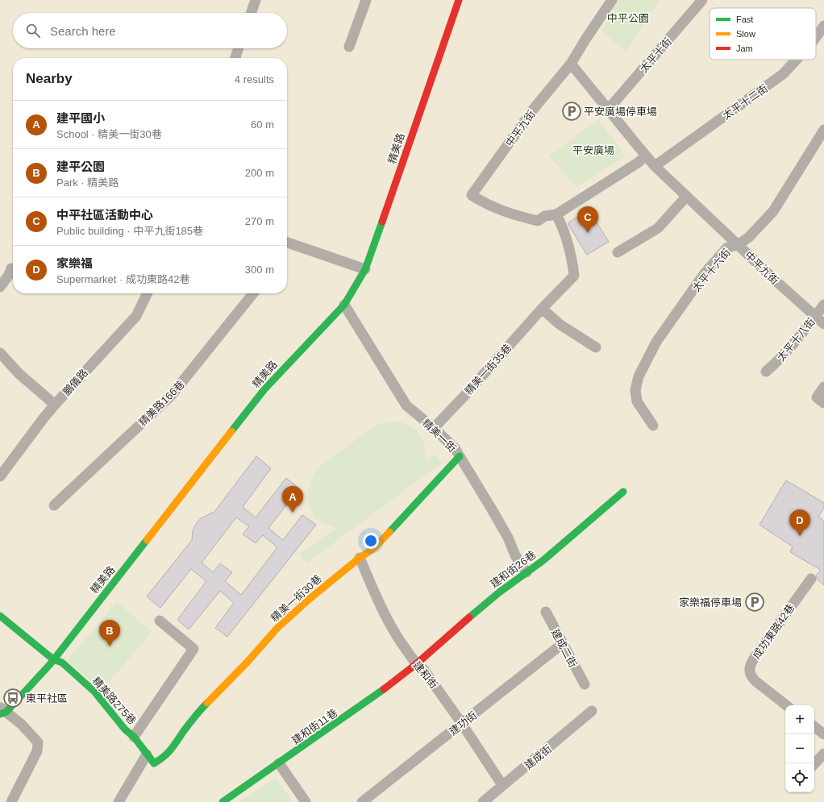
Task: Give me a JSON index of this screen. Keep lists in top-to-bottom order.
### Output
{
  "streets": {
    "street": [
      "太平十街",
      "太平十二街",
      "中平九街",
      "精美路",
      "太平十六街",
      "太平十八街",
      "精美一街35巷",
      "鵬儀路",
      "精美路166巷",
      "精美一街",
      "建和街26巷",
      "精美一街30巷",
      "成功東路42巷",
      "建成二街",
      "建和街",
      "精美路275巷",
      "建功街",
      "建和街11巷",
      "建成街"
    ]
  },
  "crossings": [
    ["太平十街", "中平九街"],
    ["太平十二街", "中平九街"],
    ["中平九街", "太平十六街"],
    ["中平九街", "太平十八街"],
    ["中平九街", "精美一街35巷"],
    ["精美路", "精美一街"],
    ["精美路", "精美路275巷"],
    ["精美一街35巷", "精美一街"],
    ["精美一街", "建和街26巷"],
    ["精美一街", "精美一街30巷"],
    ["建和街26巷", "建和街"],
    ["建和街26巷", "建和街11巷"],
    ["精美一街30巷", "建和街"],
    ["精美一街30巷", "精美路275巷"],
    ["建成二街", "建功街"],
    ["建和街", "建功街"],
    ["建和街", "建和街11巷"],
    ["建和街", "建成街"]
  ],
  "parks": ["中平公園", "平安廣場"],
  "places": {
    "parking": ["平安廣場停車場", "家樂福停車場"],
    "bus stop": ["東平社區"]
  },
  "legend": ["Fast", "Slow", "Jam"],
  "page": {
    "search": "Search here",
    "heading": ["Nearby", "4 results"],
    "list": [
      {
        "mark": "A",
        "name": "建平國小",
        "note": "School · 精美一街30巷",
        "value": "60 m"
      },
      {
        "mark": "B",
        "name": "建平公園",
        "note": "Park · 精美路",
        "value": "200 m"
      },
      {
        "mark": "C",
        "name": "中平社區活動中心",
        "note": "Public building · 中平九街185巷",
        "value": "270 m"
      },
      {
        "mark": "D",
        "name": "家樂福",
        "note": "Supermarket · 成功東路42巷",
        "value": "300 m"
      }
    ],
    "pins": [
      "C",
      "A",
      "D",
      "B"
    ],
    "map_buttons": ["+", "−"]
  }
}
